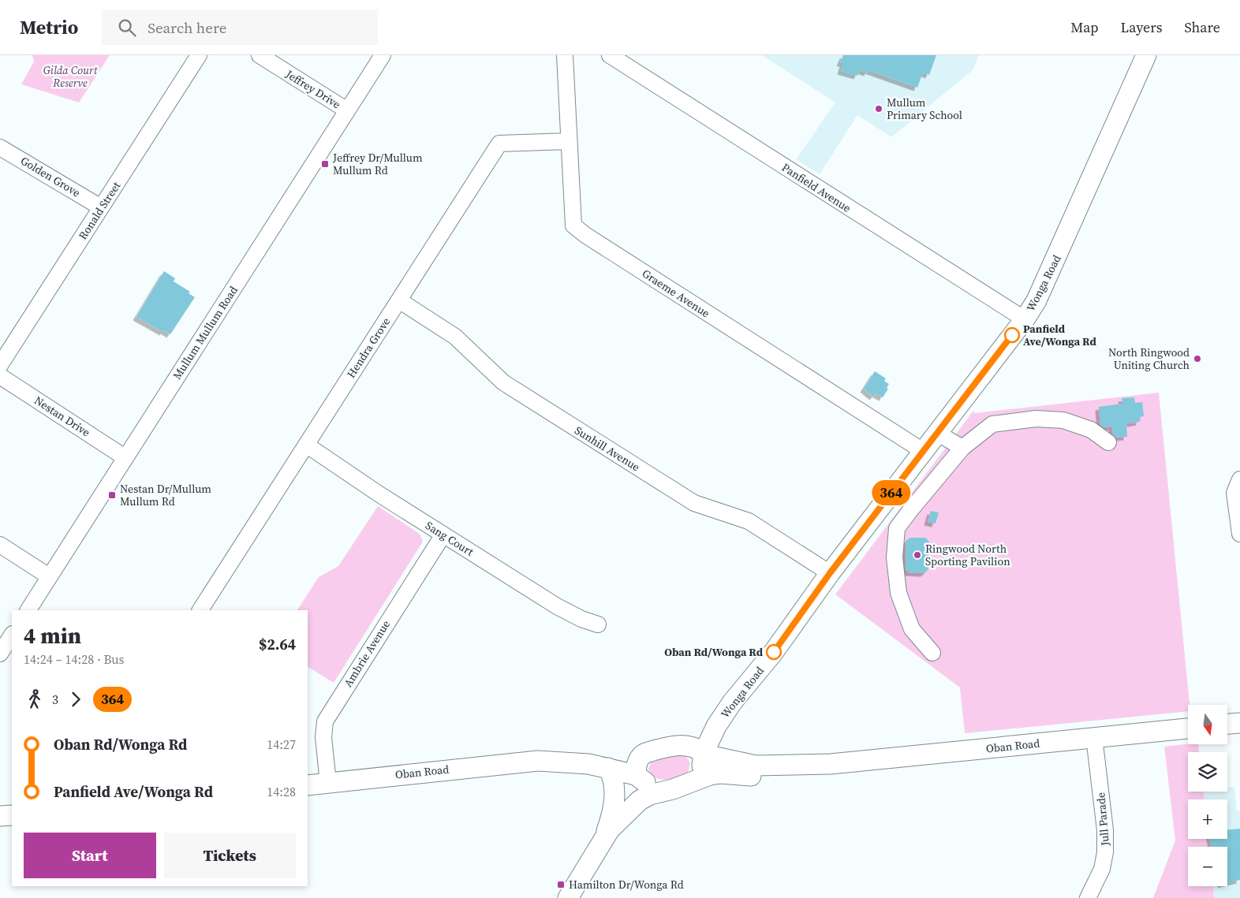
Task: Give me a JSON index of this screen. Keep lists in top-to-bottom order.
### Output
{
  "streets": {
    "main road": ["Wonga Road", "Oban Road"],
    "street": [
      "Jeffrey Drive",
      "Golden Grove",
      "Panfield Avenue",
      "Ronald Street",
      "Graeme Avenue",
      "Mullum Mullum Road",
      "Hendra Grove",
      "Nestan Drive",
      "Sunhill Avenue",
      "Sang Court",
      "Ambrie Avenue",
      "Jull Parade"
    ]
  },
  "crossings": [
    ["Jeffrey Drive", "Mullum Mullum Road"],
    ["Golden Grove", "Ronald Street"],
    ["Panfield Avenue", "Wonga Road"],
    ["Wonga Road", "Graeme Avenue"],
    ["Wonga Road", "Sunhill Avenue"],
    ["Wonga Road", "Oban Road"],
    ["Graeme Avenue", "Hendra Grove"],
    ["Mullum Mullum Road", "Nestan Drive"],
    ["Hendra Grove", "Sunhill Avenue"],
    ["Hendra Grove", "Sang Court"],
    ["Sang Court", "Ambrie Avenue"],
    ["Ambrie Avenue", "Oban Road"],
    ["Oban Road", "Jull Parade"]
  ],
  "parks": ["Gilda Court Reserve"],
  "places": {
    "other": [
      "Mullum Primary School",
      "Panfield Ave/Wonga Rd",
      "North Ringwood Uniting Church",
      "Ringwood North Sporting Pavilion",
      "Oban Rd/Wonga Rd"
    ],
    "transit": ["Jeffrey Dr/Mullum Mullum Rd", "Nestan Dr/Mullum Mullum Rd", "Hamilton Dr/Wonga Rd"]
  },
  "lines": ["bus line 364"],
  "north": "bottom",
  "page": {
    "header": "Metrio",
    "search": "Search here",
    "nav": ["Map", "Layers", "Share"],
    "on_map": "364",
    "heading": ["4 min", "14:24 – 14:28 · Bus", "$2.64"],
    "legs": ["3", "364"],
    "map_buttons": ["+", "−"],
    "list": [
      {
        "name": "Oban Rd/Wonga Rd",
        "value": "14:27"
      },
      {
        "name": "Panfield Ave/Wonga Rd",
        "value": "14:28"
      }
    ],
    "buttons": ["Start", "Tickets"]
  }
}
